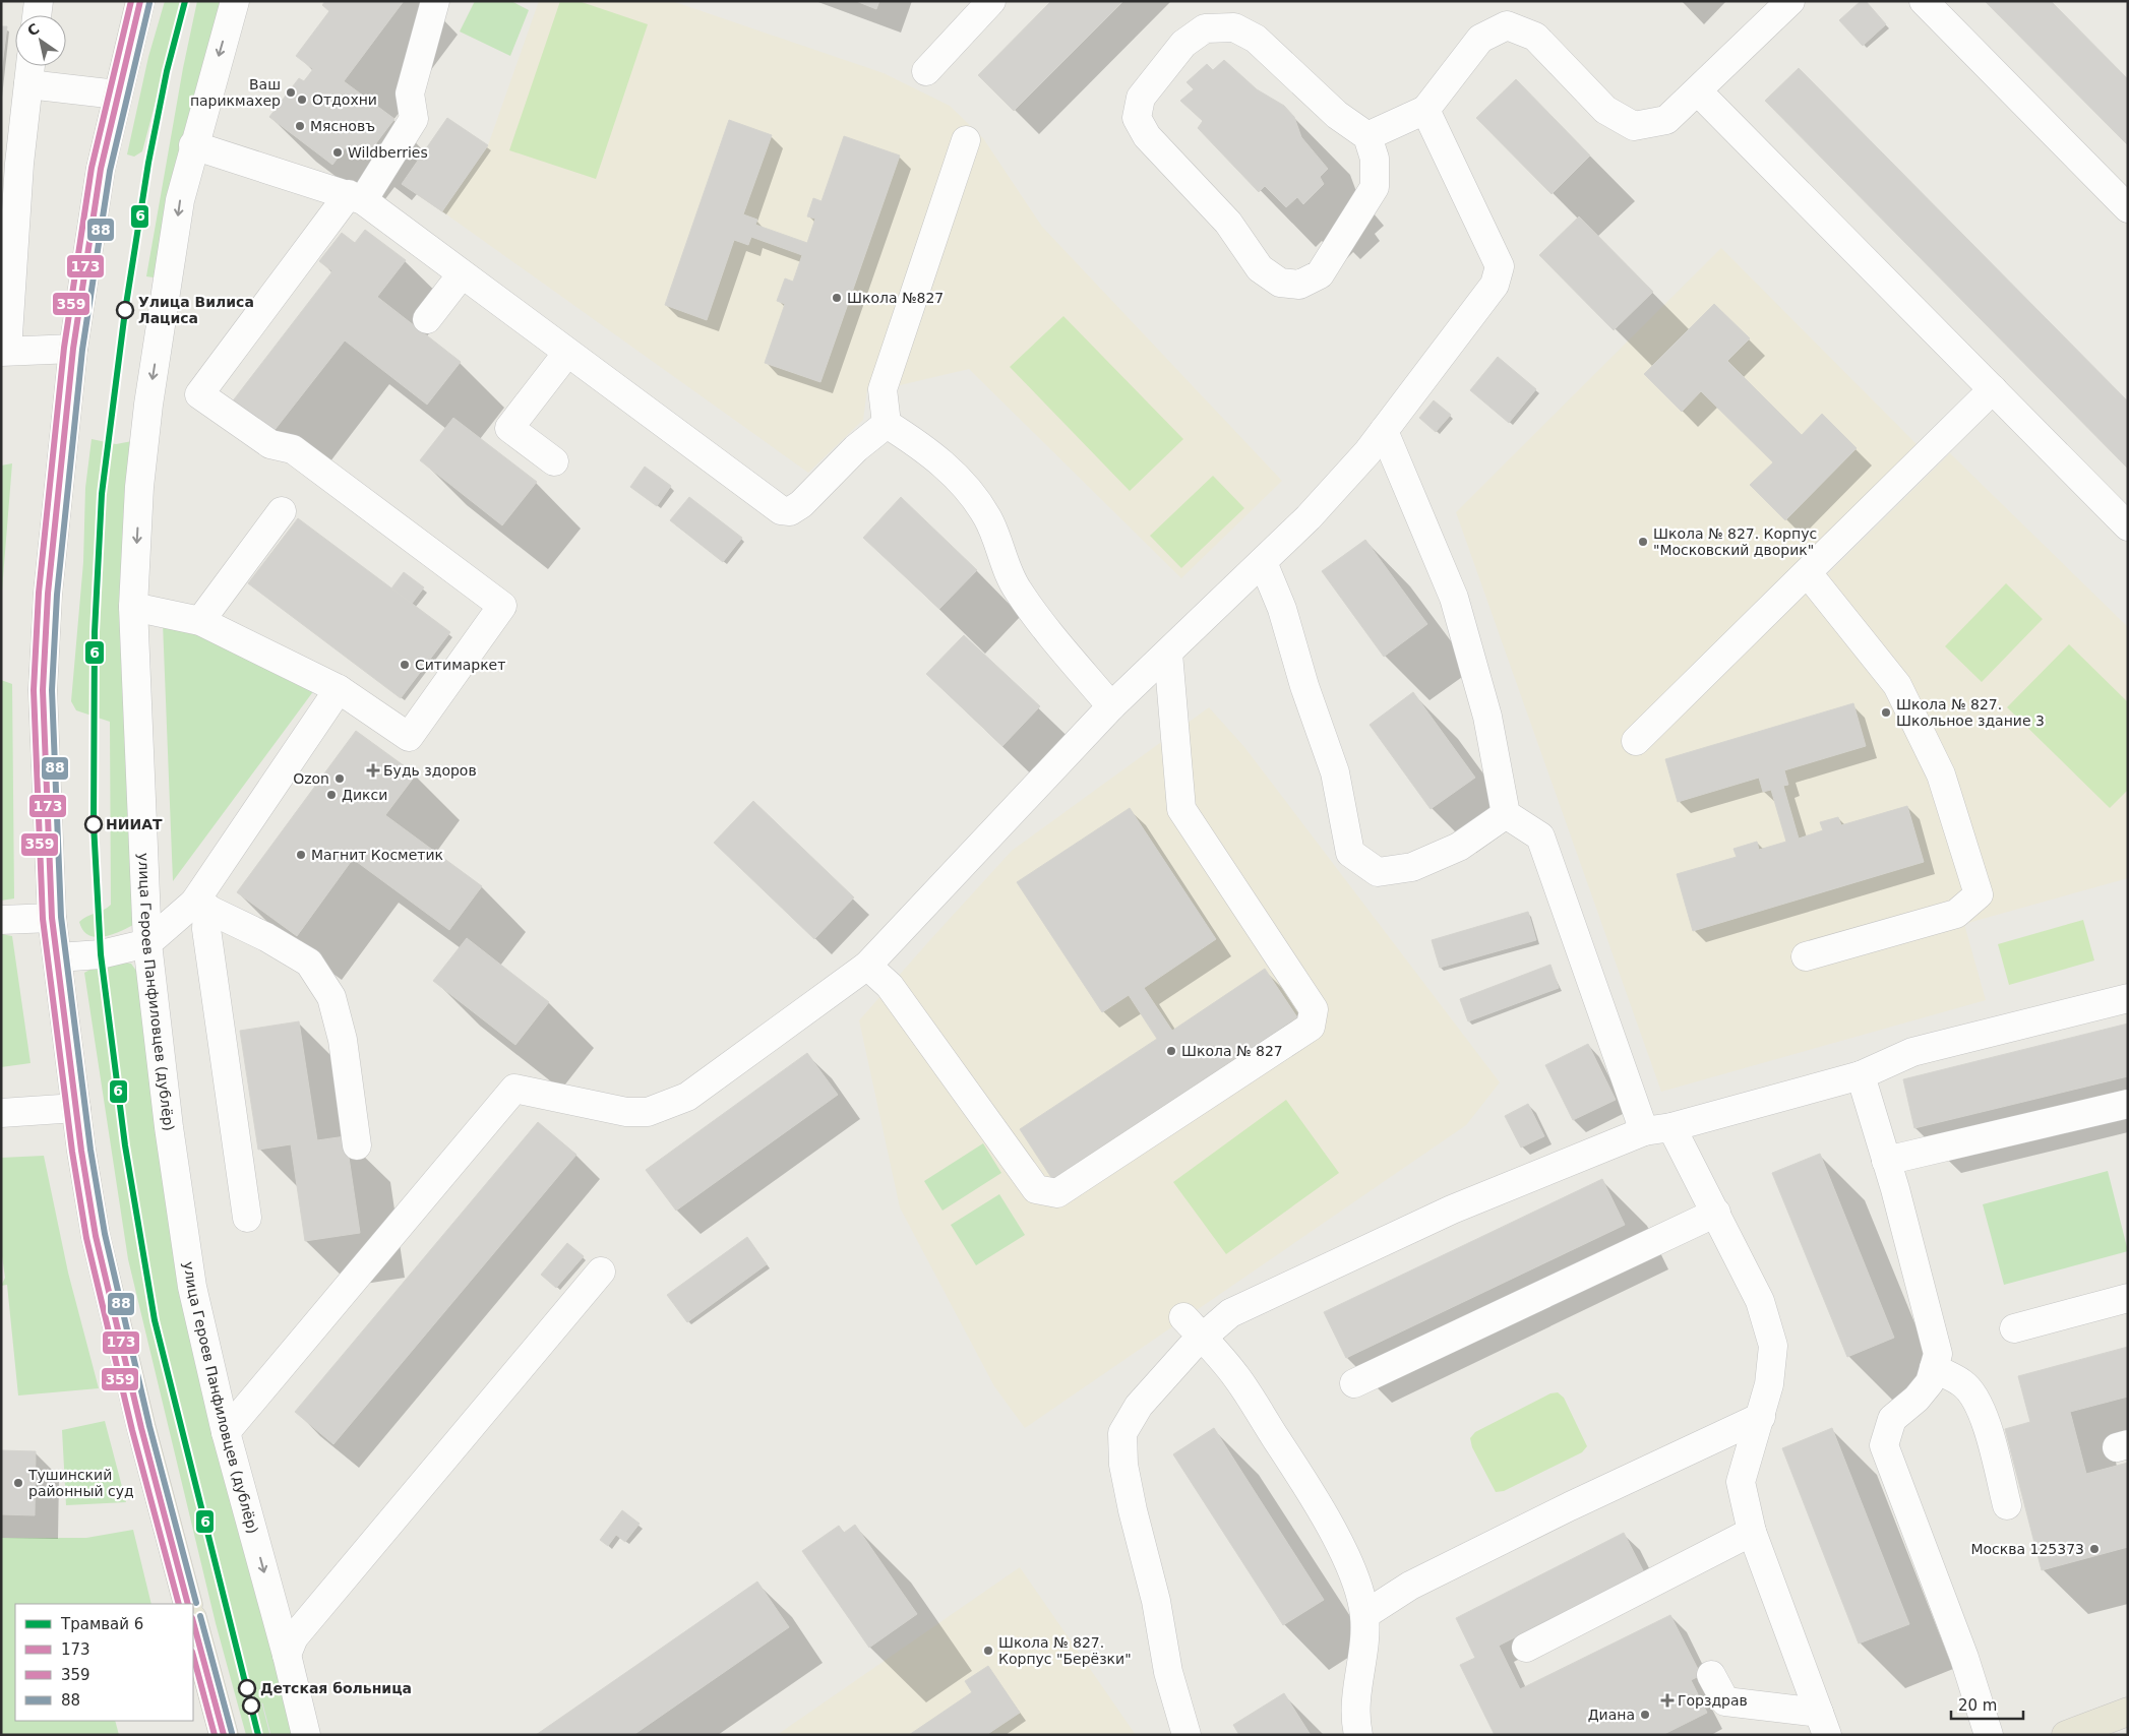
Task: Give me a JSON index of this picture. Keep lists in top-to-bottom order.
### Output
{
  "streets": {
    "street": ["улица Героев Панфиловцев (дублёр)"]
  },
  "places": {
    "other": [
      "Ваш парикмахер",
      "Отдохни",
      "Мясновъ",
      "Wildberries",
      "Школа №827",
      "Улица Вилиса Лациса",
      "Школа № 827. Корпус \"Московский дворик\"",
      "Ситимаркет",
      "Школа № 827. Школьное здание 3",
      "Ozon",
      "Дикси",
      "НИИАТ",
      "Магнит Косметик",
      "Школа № 827",
      "Тушинский районный суд",
      "Москва 125373",
      "Школа № 827. Корпус \"Берёзки\"",
      "Детская больница",
      "Диана"
    ],
    "health": ["Будь здоров", "Горздрав"]
  },
  "lines": [
    "tram line 6",
    "transit line 173",
    "transit line 359",
    "transit line 88"
  ],
  "legend": [
    "Трамвай 6",
    "173",
    "359",
    "88"
  ],
  "scale_bar": "20 m",
  "north": "top left"
}
